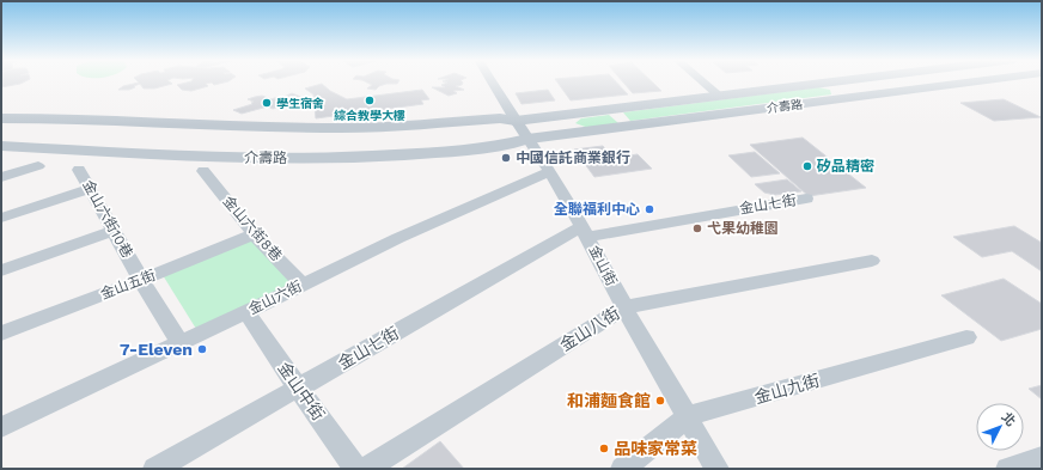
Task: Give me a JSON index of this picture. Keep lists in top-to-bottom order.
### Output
{
  "streets": {
    "street": [
      "介壽路",
      "金山七街",
      "金山六街10巷",
      "金山六街8巷",
      "金山街",
      "金山五街",
      "金山六街",
      "金山八街",
      "金山九街",
      "金山中街"
    ]
  },
  "crossings": [
    ["介壽路", "金山街"],
    ["金山七街", "金山街"],
    ["金山七街", "金山中街"],
    ["金山六街10巷", "金山五街"],
    ["金山六街10巷", "金山六街"],
    ["金山六街8巷", "金山五街"],
    ["金山六街8巷", "金山六街"],
    ["金山街", "金山六街"],
    ["金山街", "金山八街"],
    ["金山街", "金山九街"],
    ["金山六街", "金山中街"]
  ],
  "places": [
    "綜合教學大樓",
    "學生宿舍",
    "中國信託商業銀行",
    "矽品精密",
    "全聯福利中心",
    "弋果幼稚園",
    "7-Eleven",
    "和浦麵食館",
    "品味家常菜"
  ],
  "north": "top right"
}
